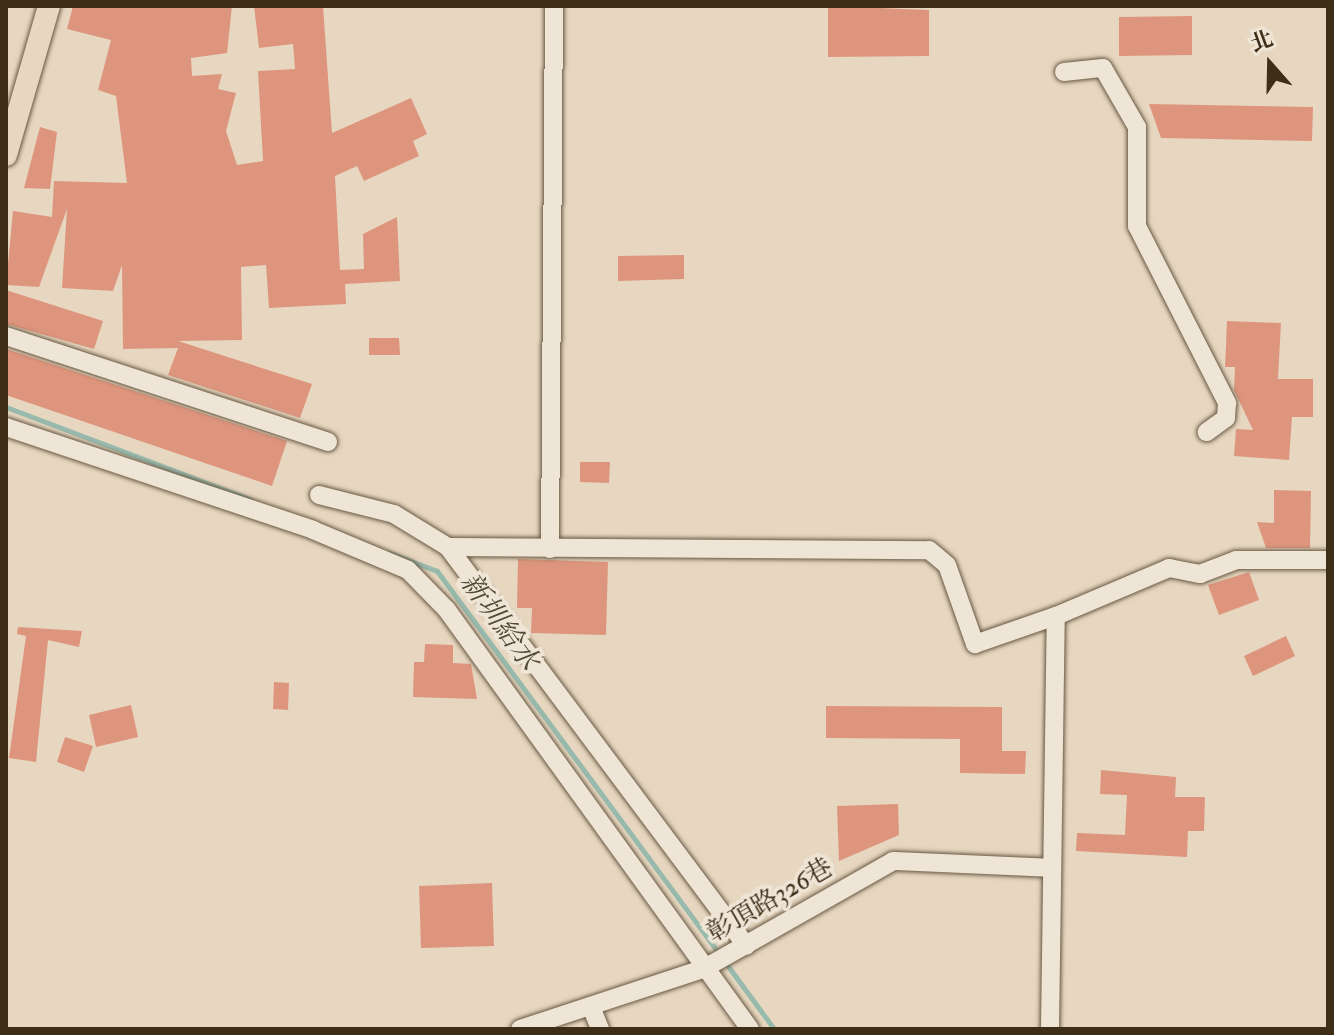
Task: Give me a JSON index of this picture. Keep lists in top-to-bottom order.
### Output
{
  "streets": {
    "street": ["彰頂路326巷"]
  },
  "water": ["新圳給水"],
  "north": "top"
}
